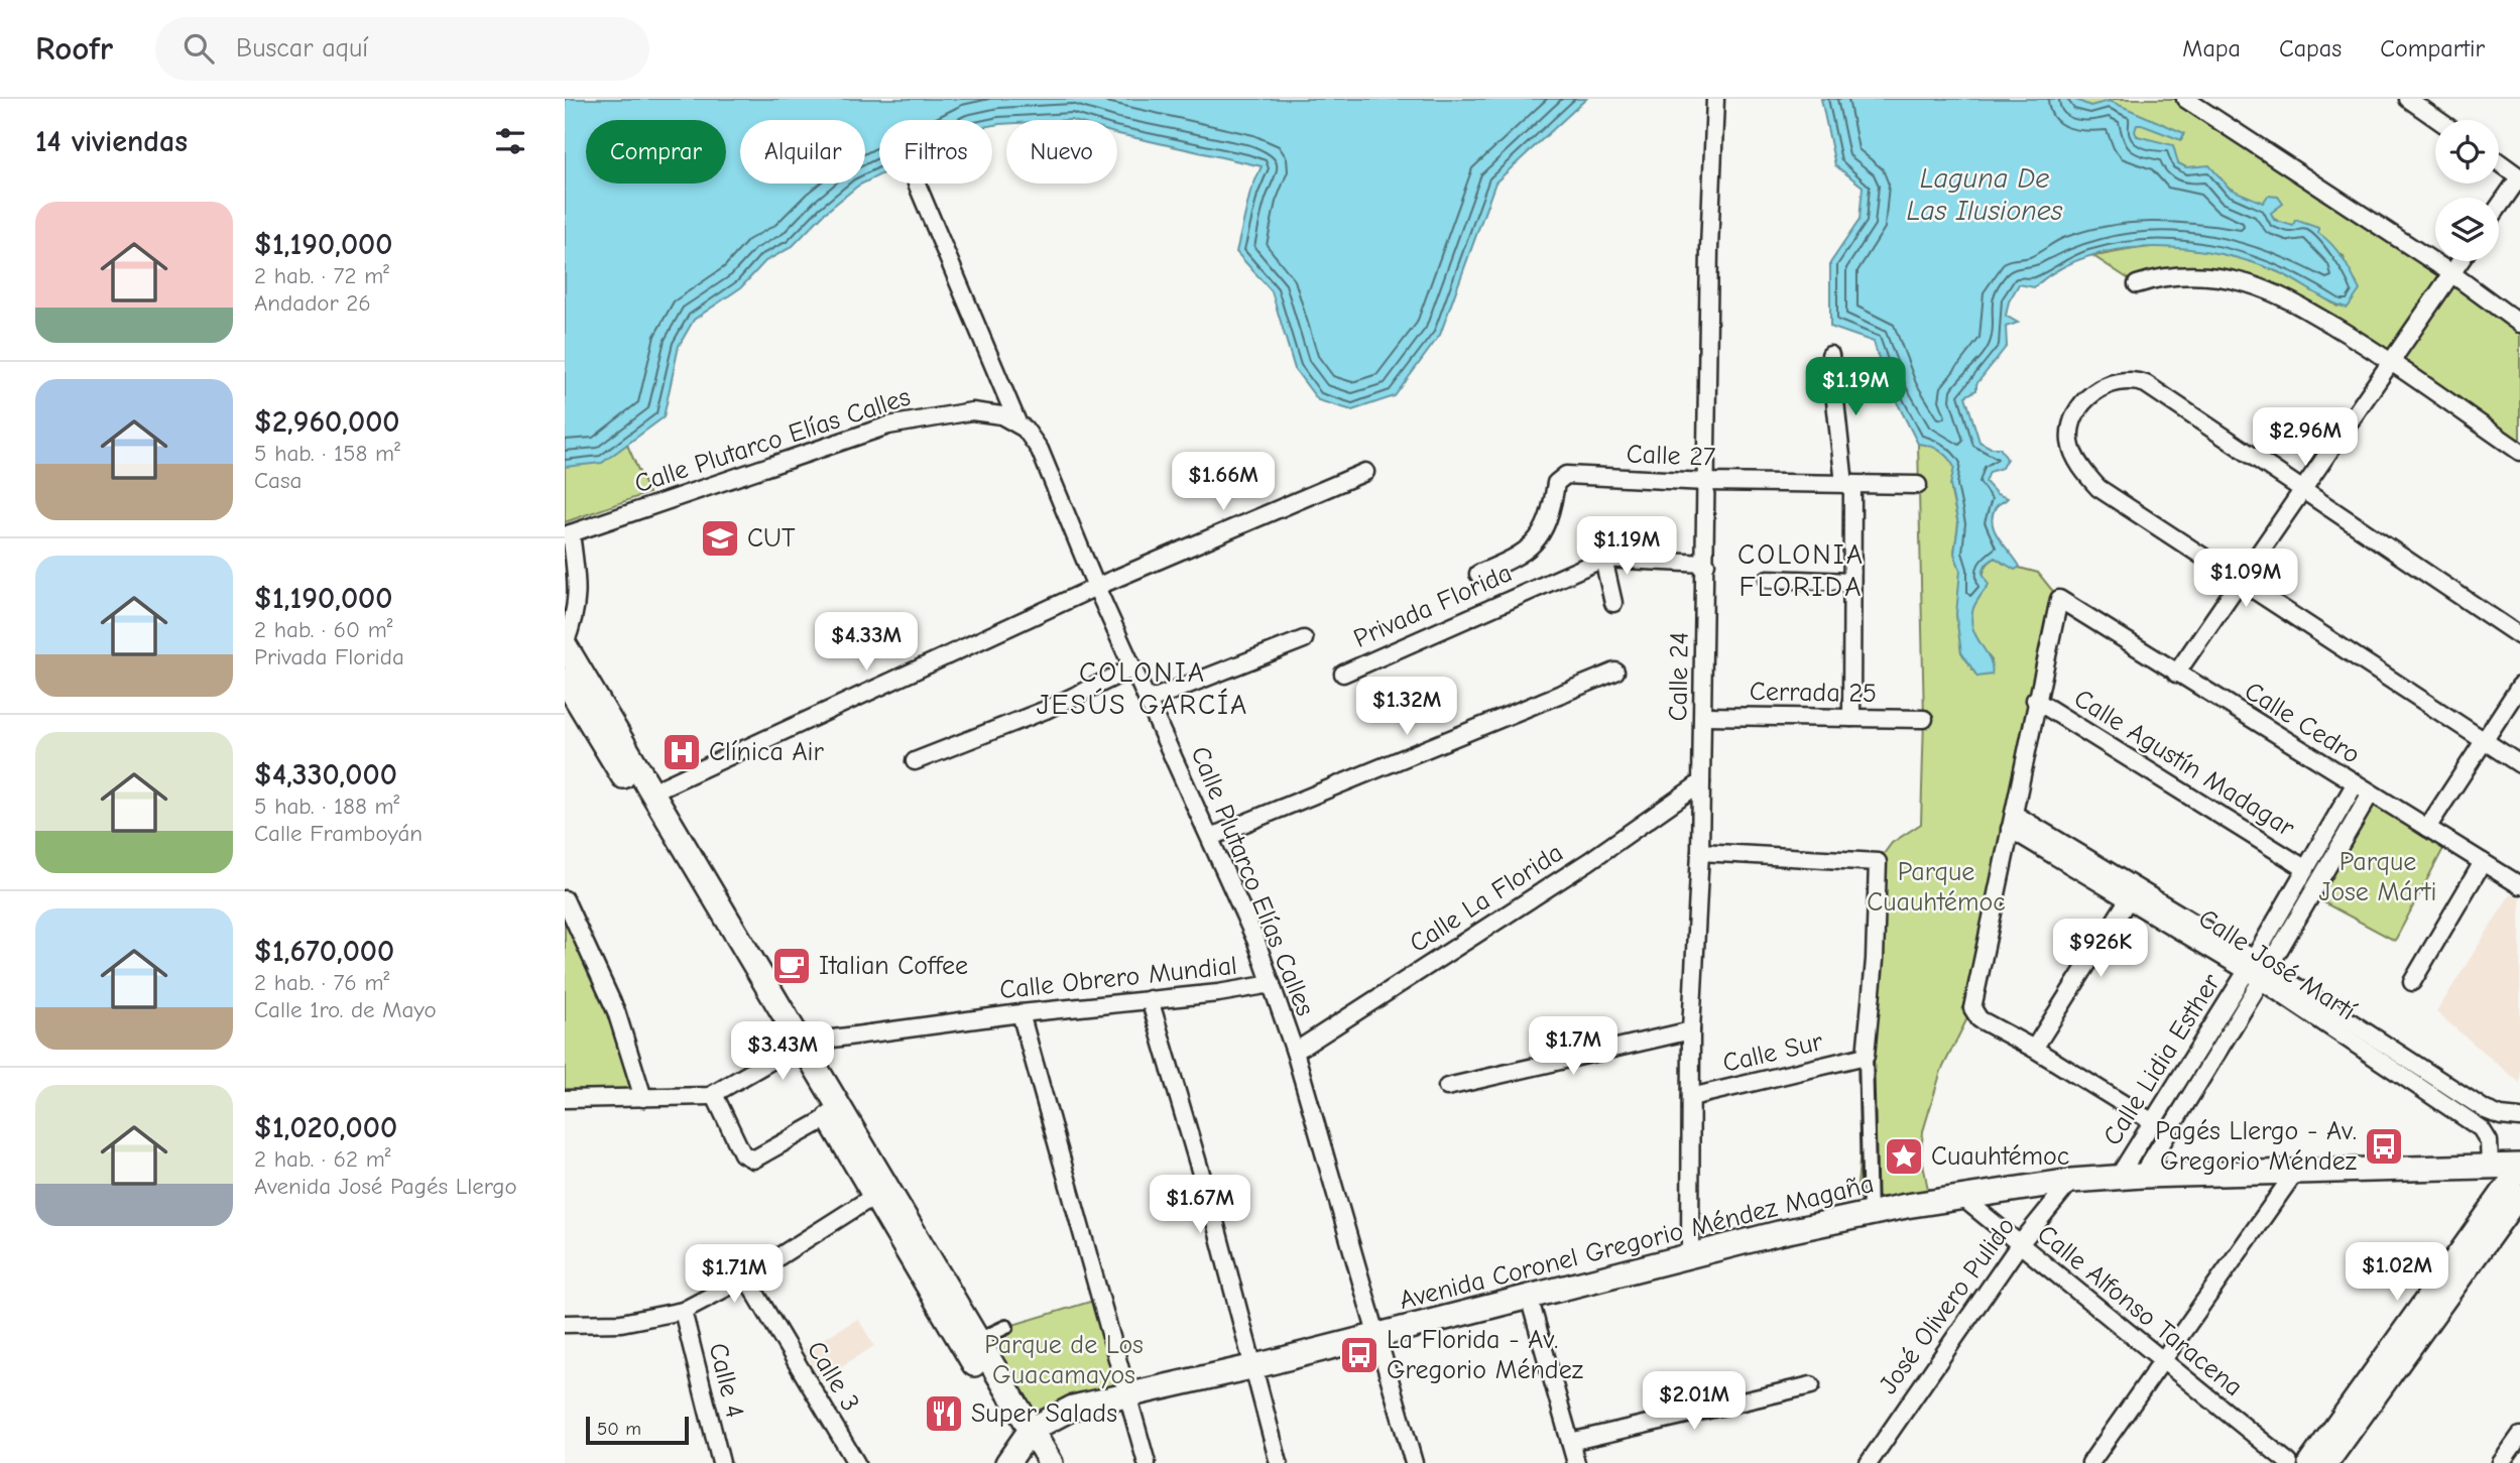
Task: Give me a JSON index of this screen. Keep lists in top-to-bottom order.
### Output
{
  "streets": {
    "main road": ["Avenida Coronel Gregorio Méndez Magaña"],
    "street": [
      "Calle Plutarco Elías Calles",
      "Calle 27",
      "Privada Florida",
      "Calle 24",
      "Cerrada 25",
      "Calle Cedro",
      "Calle Agustín Madagar",
      "Calle La Florida",
      "Calle José Martí",
      "Calle Obrero Mundial",
      "Calle Sur",
      "Calle Lidia Esther",
      "José Olivero Pulido",
      "Calle Alfonso Taracena",
      "Calle 3",
      "Calle 4"
    ]
  },
  "crossings": [
    ["Calle Plutarco Elías Calles", "Calle La Florida"],
    ["Calle Plutarco Elías Calles", "Calle Obrero Mundial"],
    ["Calle Plutarco Elías Calles", "Avenida Coronel Gregorio Méndez Magaña"],
    ["Calle 27", "Calle 24"],
    ["Privada Florida", "Calle 24"],
    ["Calle 24", "Cerrada 25"],
    ["Calle 24", "Calle La Florida"],
    ["Calle 24", "Calle Sur"],
    ["Calle 24", "Avenida Coronel Gregorio Méndez Magaña"],
    ["Calle Cedro", "Calle Agustín Madagar"],
    ["Calle Cedro", "Calle Lidia Esther"],
    ["Calle Agustín Madagar", "Calle Lidia Esther"],
    ["Calle José Martí", "Calle Lidia Esther"],
    ["Calle José Martí", "Avenida Coronel Gregorio Méndez Magaña"],
    ["Calle Lidia Esther", "Avenida Coronel Gregorio Méndez Magaña"],
    ["Avenida Coronel Gregorio Méndez Magaña", "José Olivero Pulido"],
    ["Avenida Coronel Gregorio Méndez Magaña", "Calle Alfonso Taracena"],
    ["José Olivero Pulido", "Calle Alfonso Taracena"]
  ],
  "districts": ["COLONIA FLORIDA", "COLONIA JESÚS GARCÍA"],
  "water": ["Laguna De Las Ilusiones"],
  "parks": ["Parque Jose Márti", "Parque Cuauhtémoc", "Parque de Los Guacamayos"],
  "places": {
    "school or university": ["CUT"],
    "hospital": ["Clínica Air"],
    "cafe": ["Italian Coffee"],
    "bus stop": ["Pagés Llergo - Av. Gregorio Méndez", "La Florida - Av. Gregorio Méndez"],
    "place": ["Cuauhtémoc"],
    "restaurant": ["Super Salads"]
  },
  "scale_bar": "50 m",
  "page": {
    "header": "Roofr",
    "search": "Buscar aquí",
    "nav": ["Mapa", "Capas", "Compartir"],
    "heading": "14 viviendas",
    "chip": [
      "Comprar",
      "Alquilar",
      "Filtros",
      "Nuevo"
    ],
    "list": [
      {
        "name": "$1,190,000",
        "note": "2 hab. · 72 m² · Andador 26"
      },
      {
        "name": "$2,960,000",
        "note": "5 hab. · 158 m² · Casa"
      },
      {
        "name": "$1,190,000",
        "note": "2 hab. · 60 m² · Privada Florida"
      },
      {
        "name": "$4,330,000",
        "note": "5 hab. · 188 m² · Calle Framboyán"
      },
      {
        "name": "$1,670,000",
        "note": "2 hab. · 76 m² · Calle 1ro. de Mayo"
      },
      {
        "name": "$1,020,000",
        "note": "2 hab. · 62 m² · Avenida José Pagés Llergo"
      }
    ],
    "price": [
      "$1.19M",
      "$2.96M",
      "$1.66M",
      "$1.19M",
      "$1.09M",
      "$4.33M",
      "$1.32M",
      "$926K",
      "$1.7M",
      "$3.43M",
      "$1.67M",
      "$1.02M",
      "$1.71M",
      "$2.01M"
    ],
    "scale": "50 m"
  }
}
